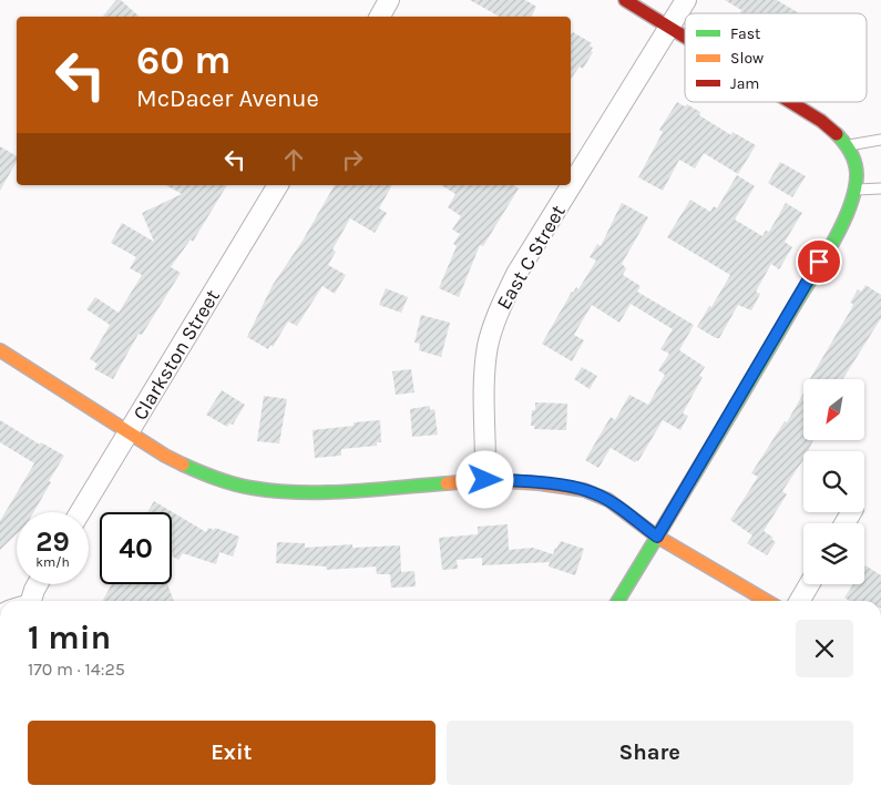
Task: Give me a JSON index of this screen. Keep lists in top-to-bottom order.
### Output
{
  "streets": {
    "street": ["East C Street", "Clarkston Street"]
  },
  "legend": ["Fast", "Slow", "Jam"],
  "north": "bottom left",
  "page": {
    "turn": ["60 m", "McDacer Avenue"],
    "speed": "29 km/h",
    "limit": "40",
    "heading": ["1 min", "170 m · 14:25"],
    "buttons": ["Exit", "Share"]
  }
}
